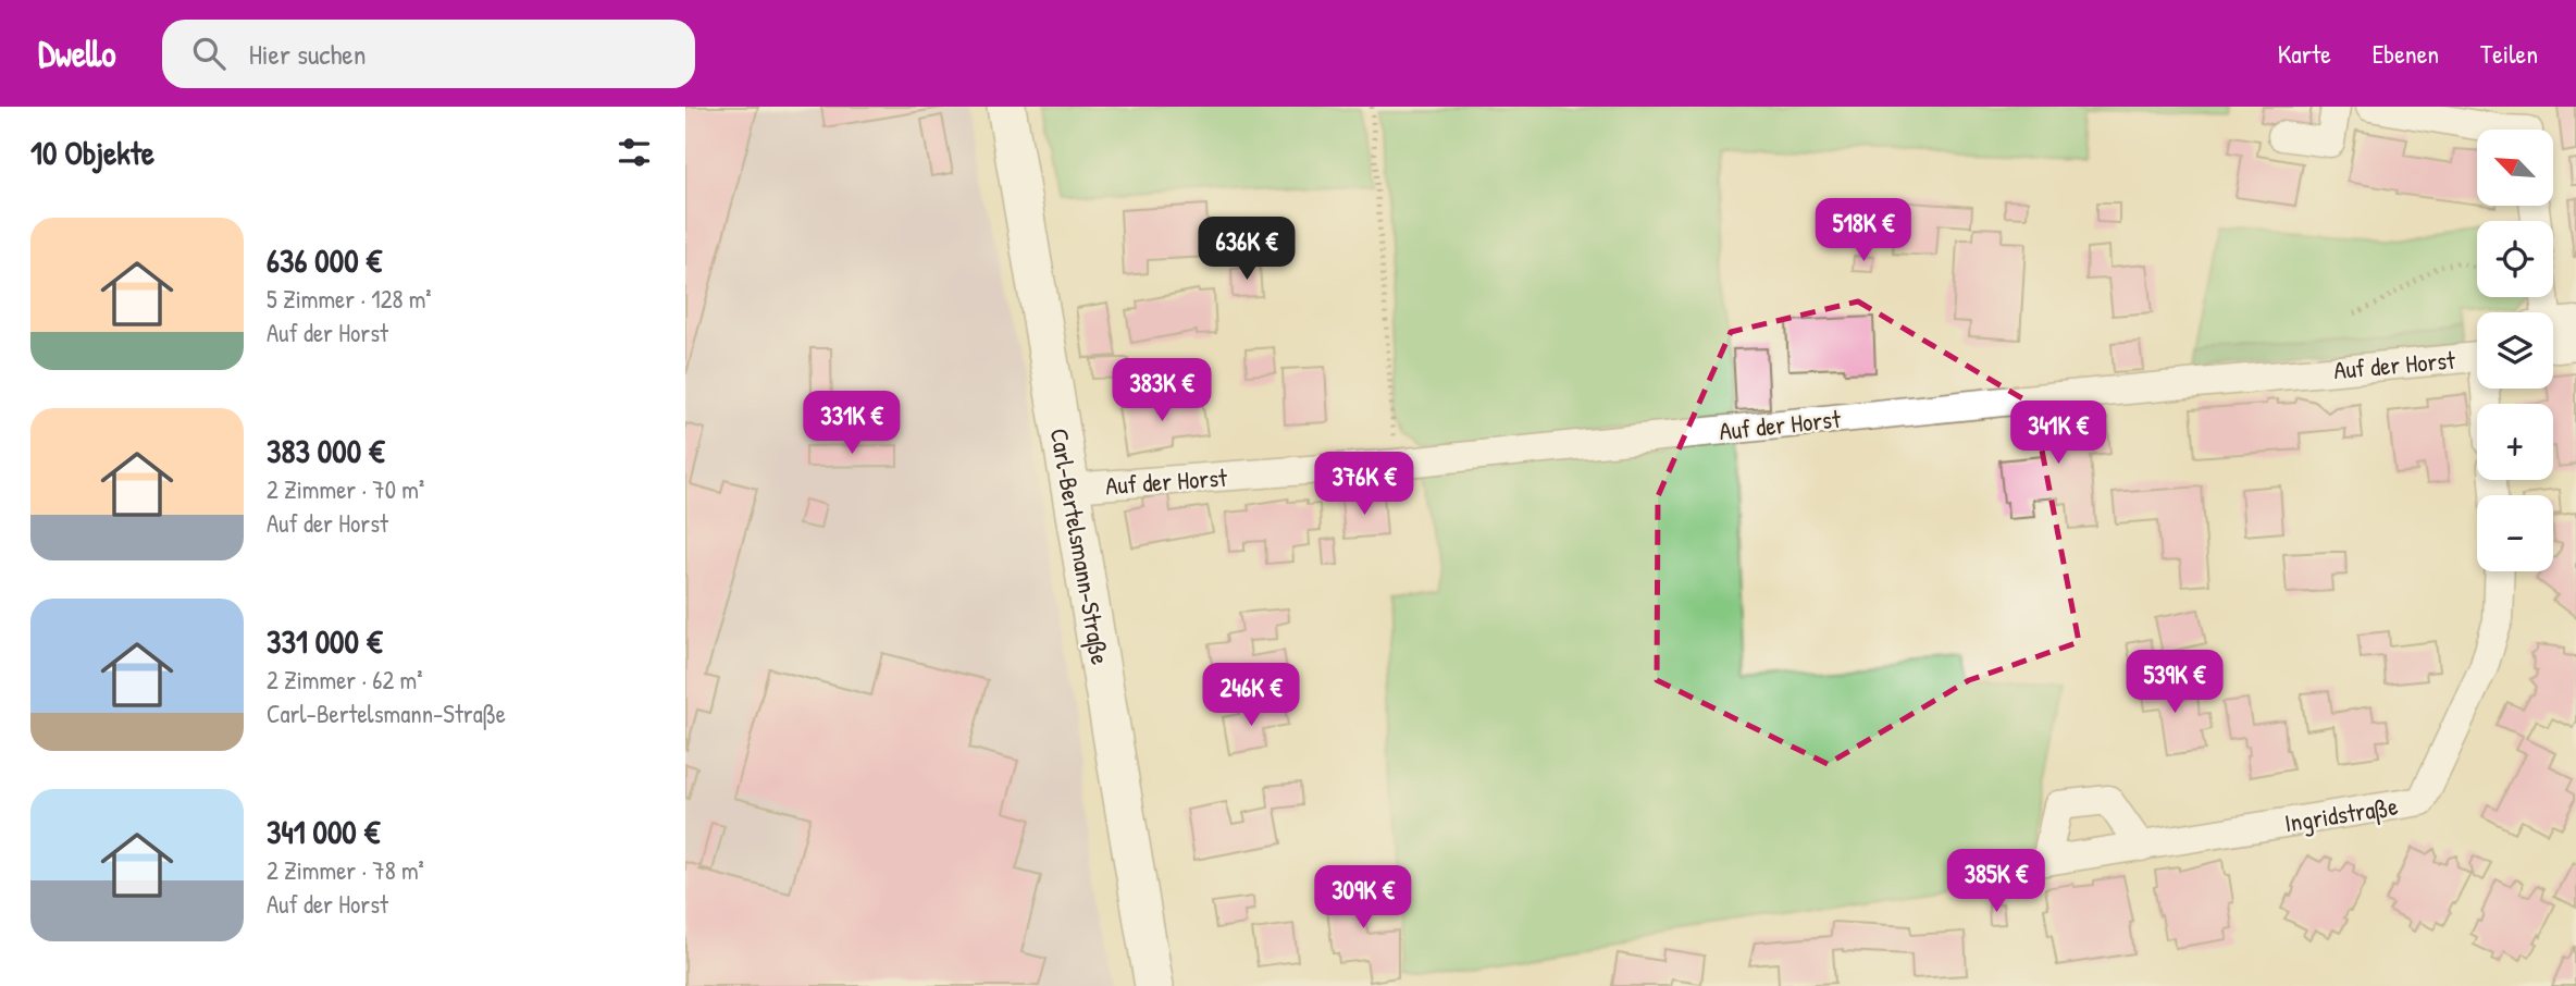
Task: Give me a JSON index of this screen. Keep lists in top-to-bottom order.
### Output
{
  "streets": {
    "main road": ["Carl-Bertelsmann-Straße"],
    "street": ["Auf der Horst", "Ingridstraße"]
  },
  "crossings": [
    ["Auf der Horst", "Carl-Bertelsmann-Straße"]
  ],
  "north": "top left",
  "page": {
    "header": "Dwello",
    "search": "Hier suchen",
    "nav": ["Karte", "Ebenen", "Teilen"],
    "heading": "10 Objekte",
    "map_buttons": ["+", "−"],
    "list": [
      {
        "name": "636 000 €",
        "note": "5 Zimmer · 128 m² · Auf der Horst"
      },
      {
        "name": "383 000 €",
        "note": "2 Zimmer · 70 m² · Auf der Horst"
      },
      {
        "name": "331 000 €",
        "note": "2 Zimmer · 62 m² · Carl-Bertelsmann-Straße"
      },
      {
        "name": "341 000 €",
        "note": "2 Zimmer · 78 m² · Auf der Horst"
      }
    ],
    "price": [
      "518K €",
      "636K €",
      "383K €",
      "331K €",
      "341K €",
      "376K €",
      "539K €",
      "246K €",
      "385K €",
      "309K €"
    ]
  }
}
